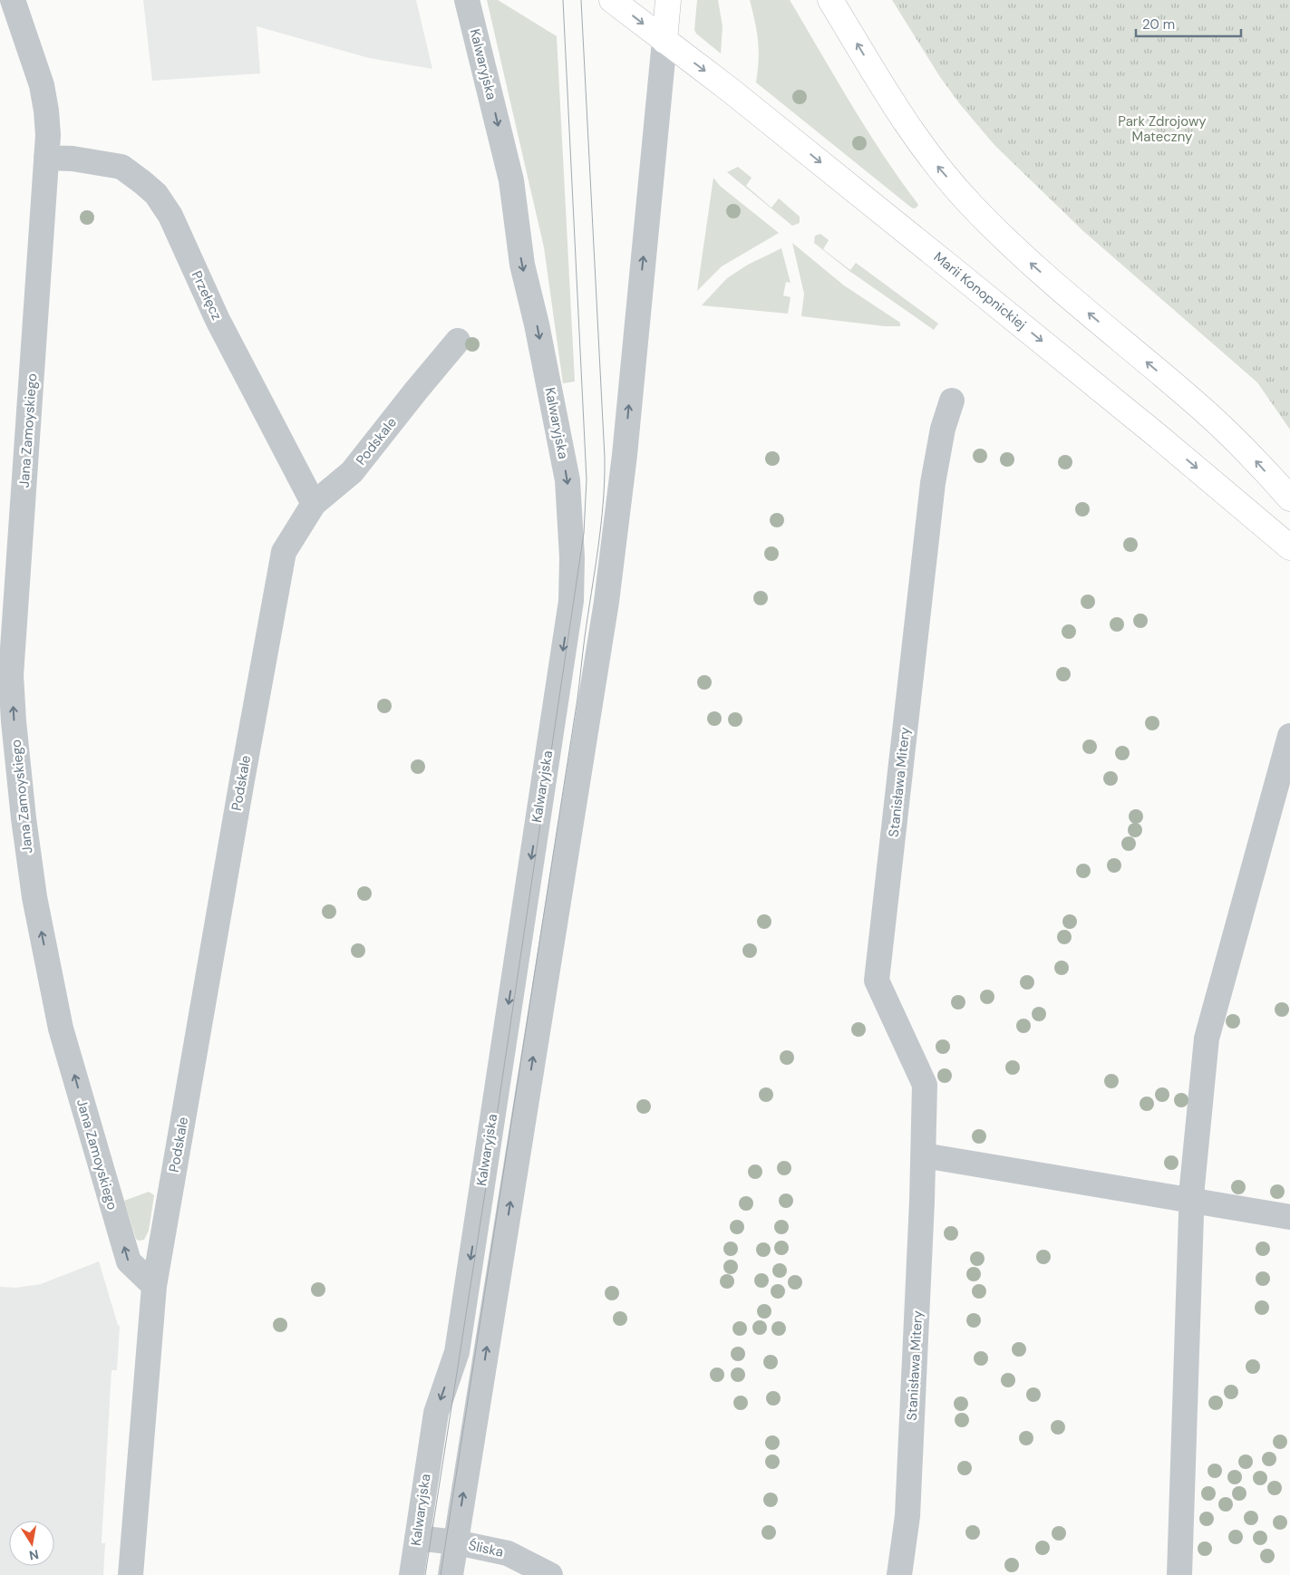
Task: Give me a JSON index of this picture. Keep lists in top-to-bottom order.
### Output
{
  "streets": {
    "main road": ["Marii Konopnickiej"],
    "street": [
      "Kalwaryjska",
      "Przełęcz",
      "Jana Zamoyskiego",
      "Podskale",
      "Stanisława Mitery",
      "Śliska"
    ]
  },
  "crossings": [
    ["Kalwaryjska", "Śliska"],
    ["Przełęcz", "Jana Zamoyskiego"],
    ["Przełęcz", "Podskale"],
    ["Jana Zamoyskiego", "Podskale"]
  ],
  "one_way": ["Jana Zamoyskiego"],
  "parks": ["Park Zdrojowy Mateczny"],
  "scale_bar": "20 m",
  "north": "bottom"
}
